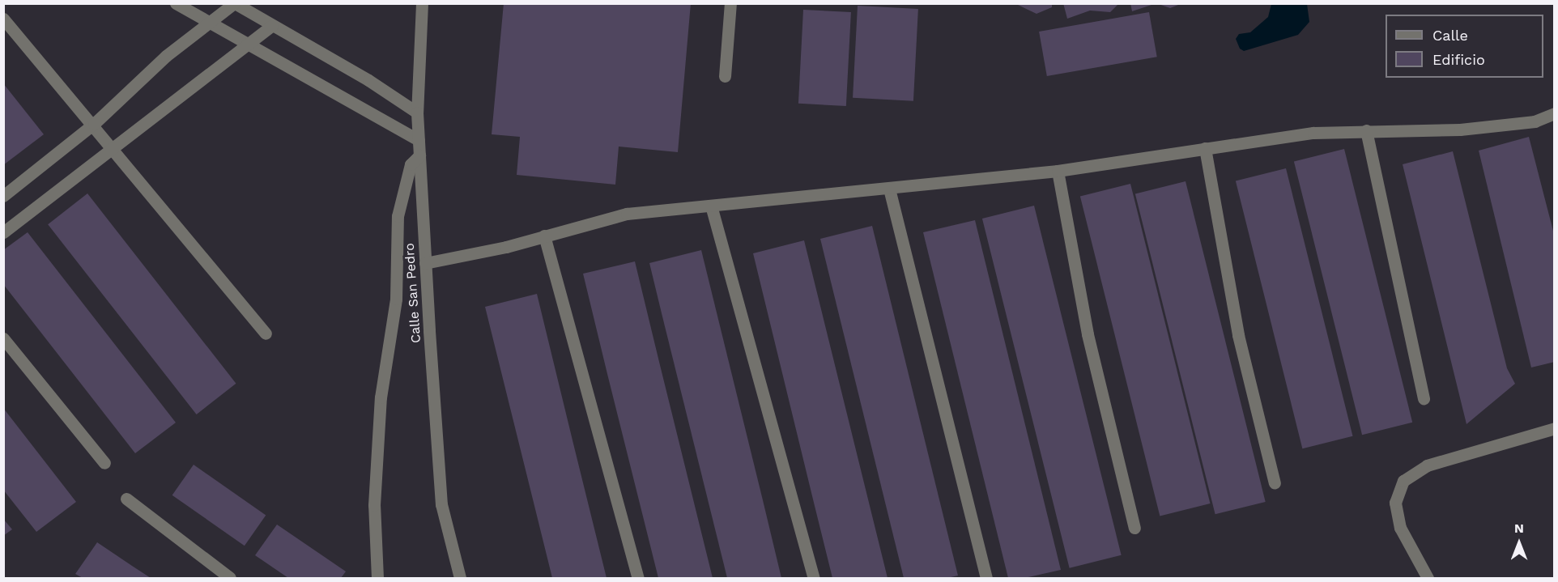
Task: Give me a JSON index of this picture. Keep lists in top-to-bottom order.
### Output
{
  "streets": {
    "street": ["Calle San Pedro"]
  },
  "legend": ["Calle", "Edificio"],
  "north": "top"
}
